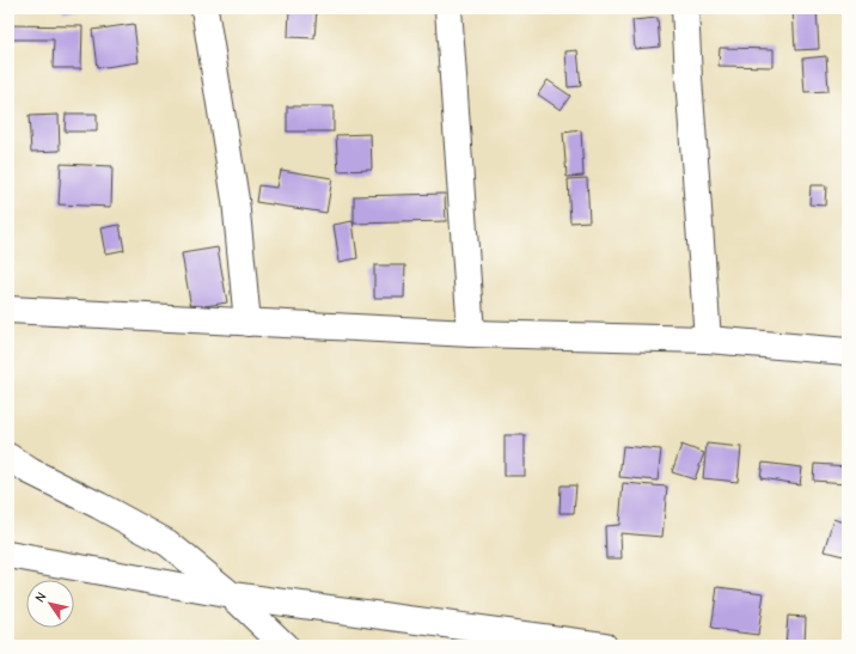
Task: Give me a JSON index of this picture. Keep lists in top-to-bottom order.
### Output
{
  "north": "top left"
}
